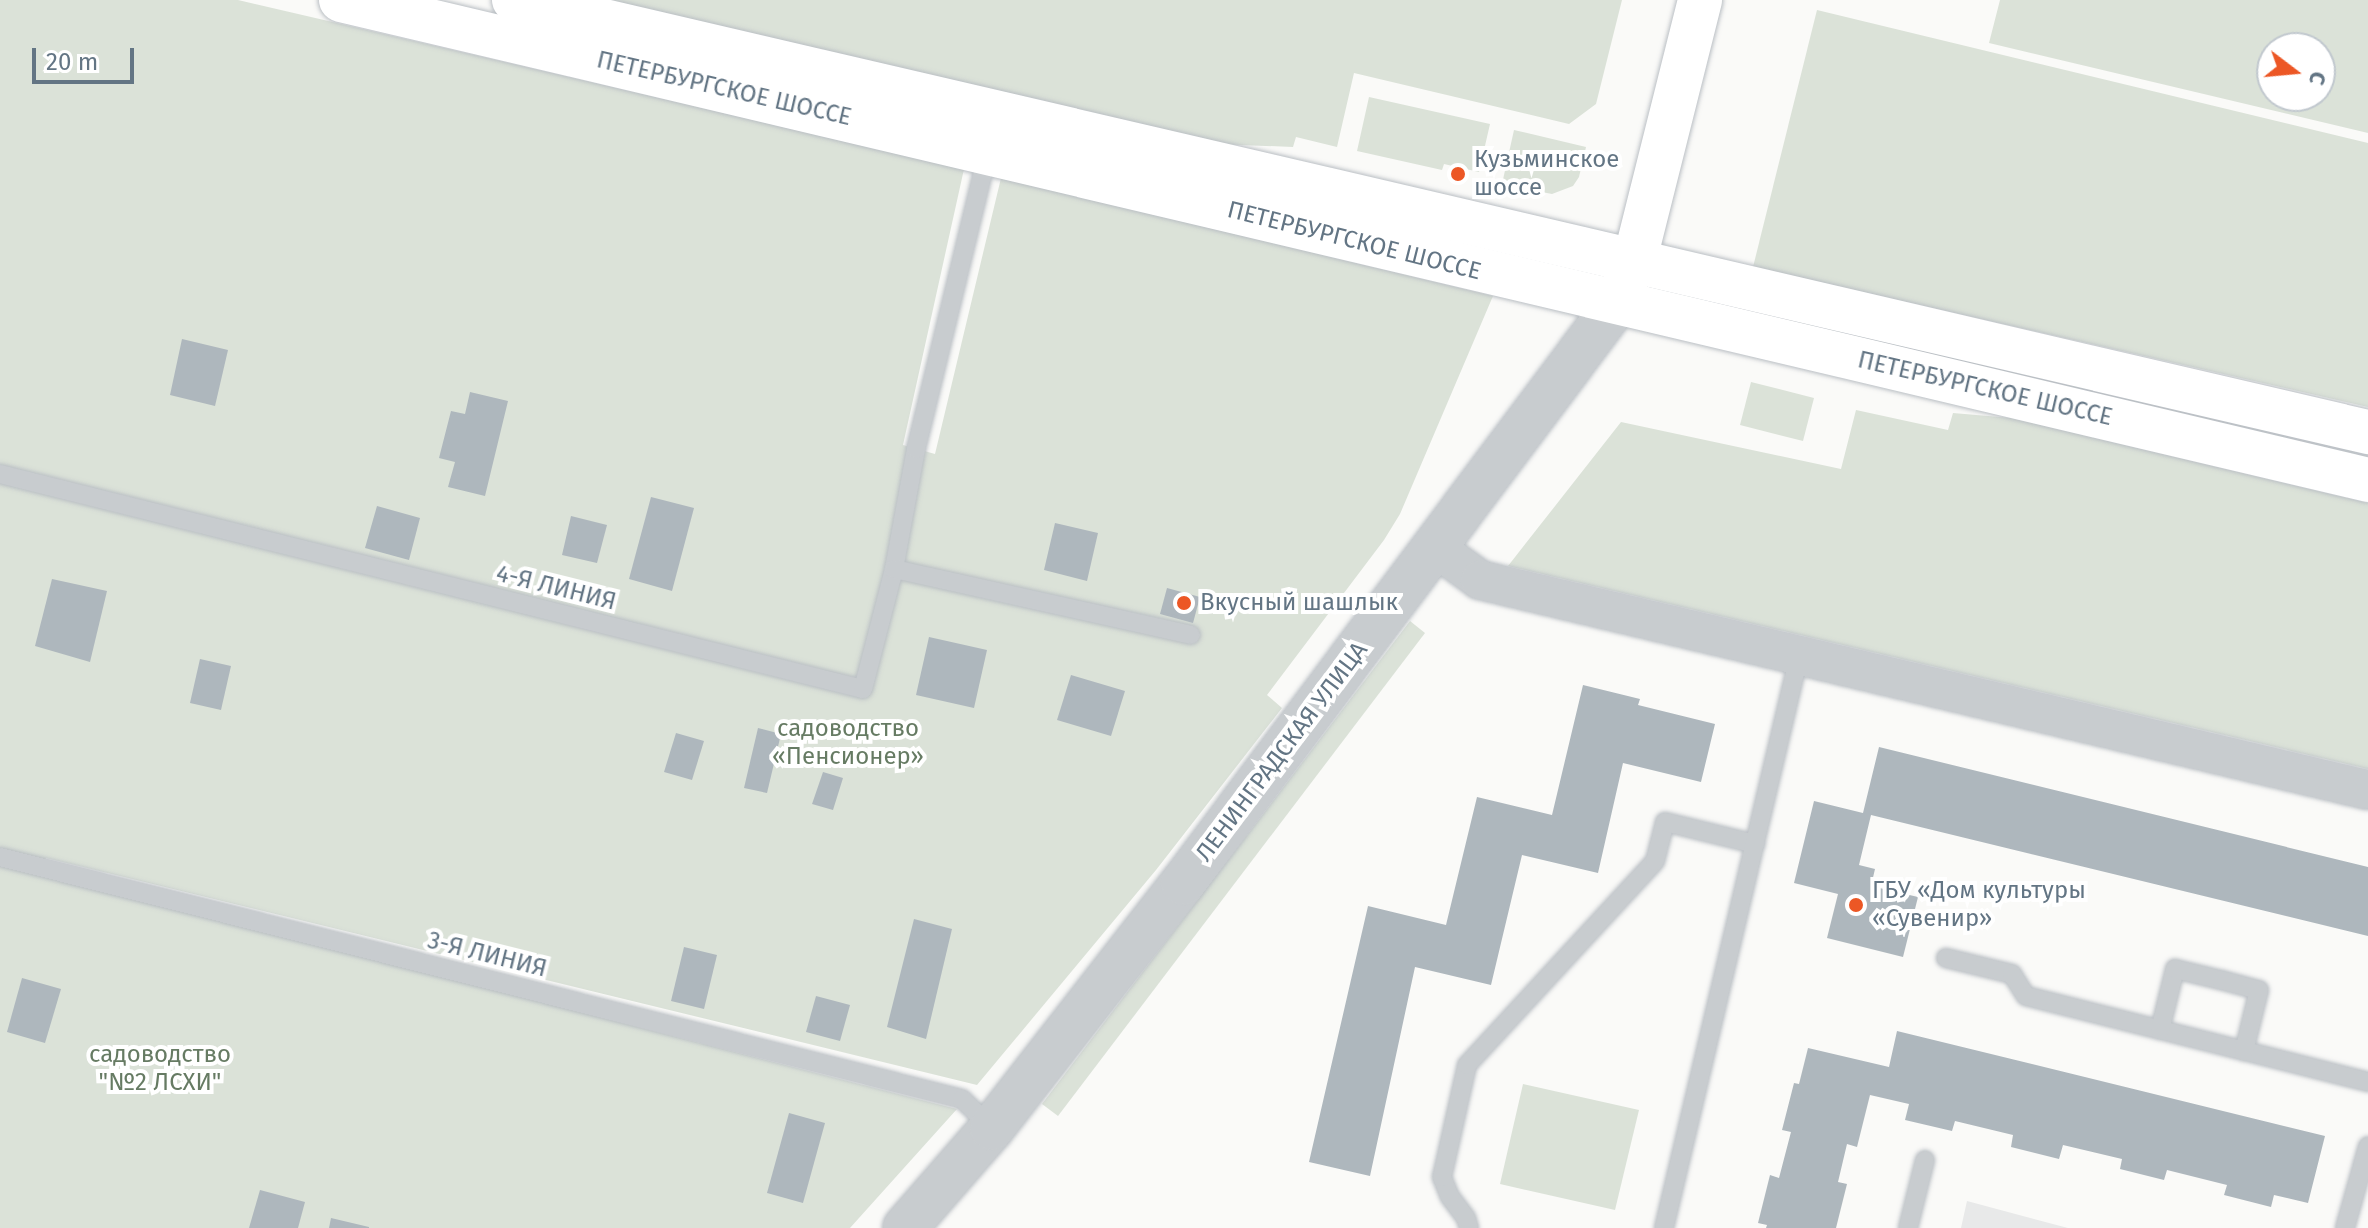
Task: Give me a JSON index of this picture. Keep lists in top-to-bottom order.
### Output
{
  "streets": {
    "main road": ["ПЕТЕРБУРГСКОЕ ШОССЕ", "ЛЕНИНГРАДСКАЯ УЛИЦА"],
    "lane": ["4-Я ЛИНИЯ", "3-Я ЛИНИЯ"]
  },
  "crossings": [
    ["ПЕТЕРБУРГСКОЕ ШОССЕ", "4-Я ЛИНИЯ"],
    ["ПЕТЕРБУРГСКОЕ ШОССЕ", "ЛЕНИНГРАДСКАЯ УЛИЦА"],
    ["ЛЕНИНГРАДСКАЯ УЛИЦА", "3-Я ЛИНИЯ"]
  ],
  "parks": ["садоводство «Пенсионер»", "садоводство \"№2 ЛСХИ\""],
  "places": ["Кузьминское шоссе", "Вкусный шашлык", "ГБУ «Дом культуры «Сувенир»"],
  "scale_bar": "20 m",
  "north": "right"
}
